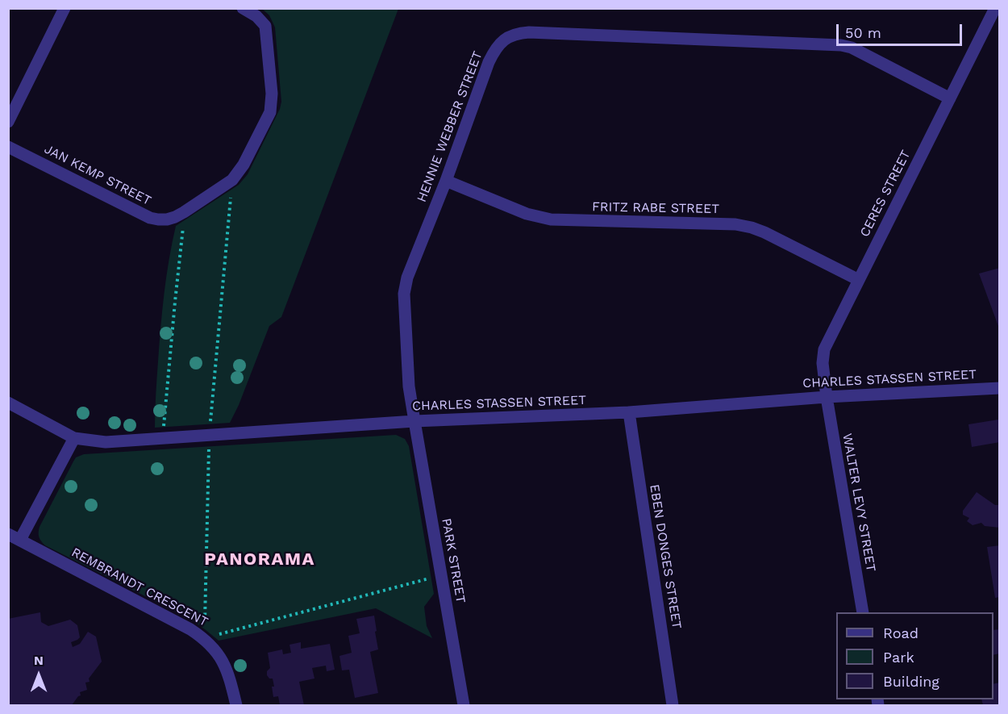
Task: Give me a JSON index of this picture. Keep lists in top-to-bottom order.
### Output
{
  "streets": {
    "street": [
      "HENNIE WEBBER STREET",
      "JAN KEMP STREET",
      "CERES STREET",
      "FRITZ RABE STREET",
      "CHARLES STASSEN STREET",
      "WALTER LEVY STREET",
      "EBEN DONGES STREET",
      "PARK STREET",
      "REMBRANDT CRESCENT"
    ]
  },
  "crossings": [
    ["HENNIE WEBBER STREET", "CERES STREET"],
    ["HENNIE WEBBER STREET", "FRITZ RABE STREET"],
    ["HENNIE WEBBER STREET", "CHARLES STASSEN STREET"],
    ["HENNIE WEBBER STREET", "PARK STREET"],
    ["CERES STREET", "FRITZ RABE STREET"],
    ["CERES STREET", "CHARLES STASSEN STREET"],
    ["CERES STREET", "WALTER LEVY STREET"],
    ["CHARLES STASSEN STREET", "WALTER LEVY STREET"],
    ["CHARLES STASSEN STREET", "EBEN DONGES STREET"],
    ["CHARLES STASSEN STREET", "PARK STREET"]
  ],
  "districts": ["PANORAMA"],
  "legend": ["Road", "Park", "Building"],
  "scale_bar": "50 m",
  "north": "top"
}
